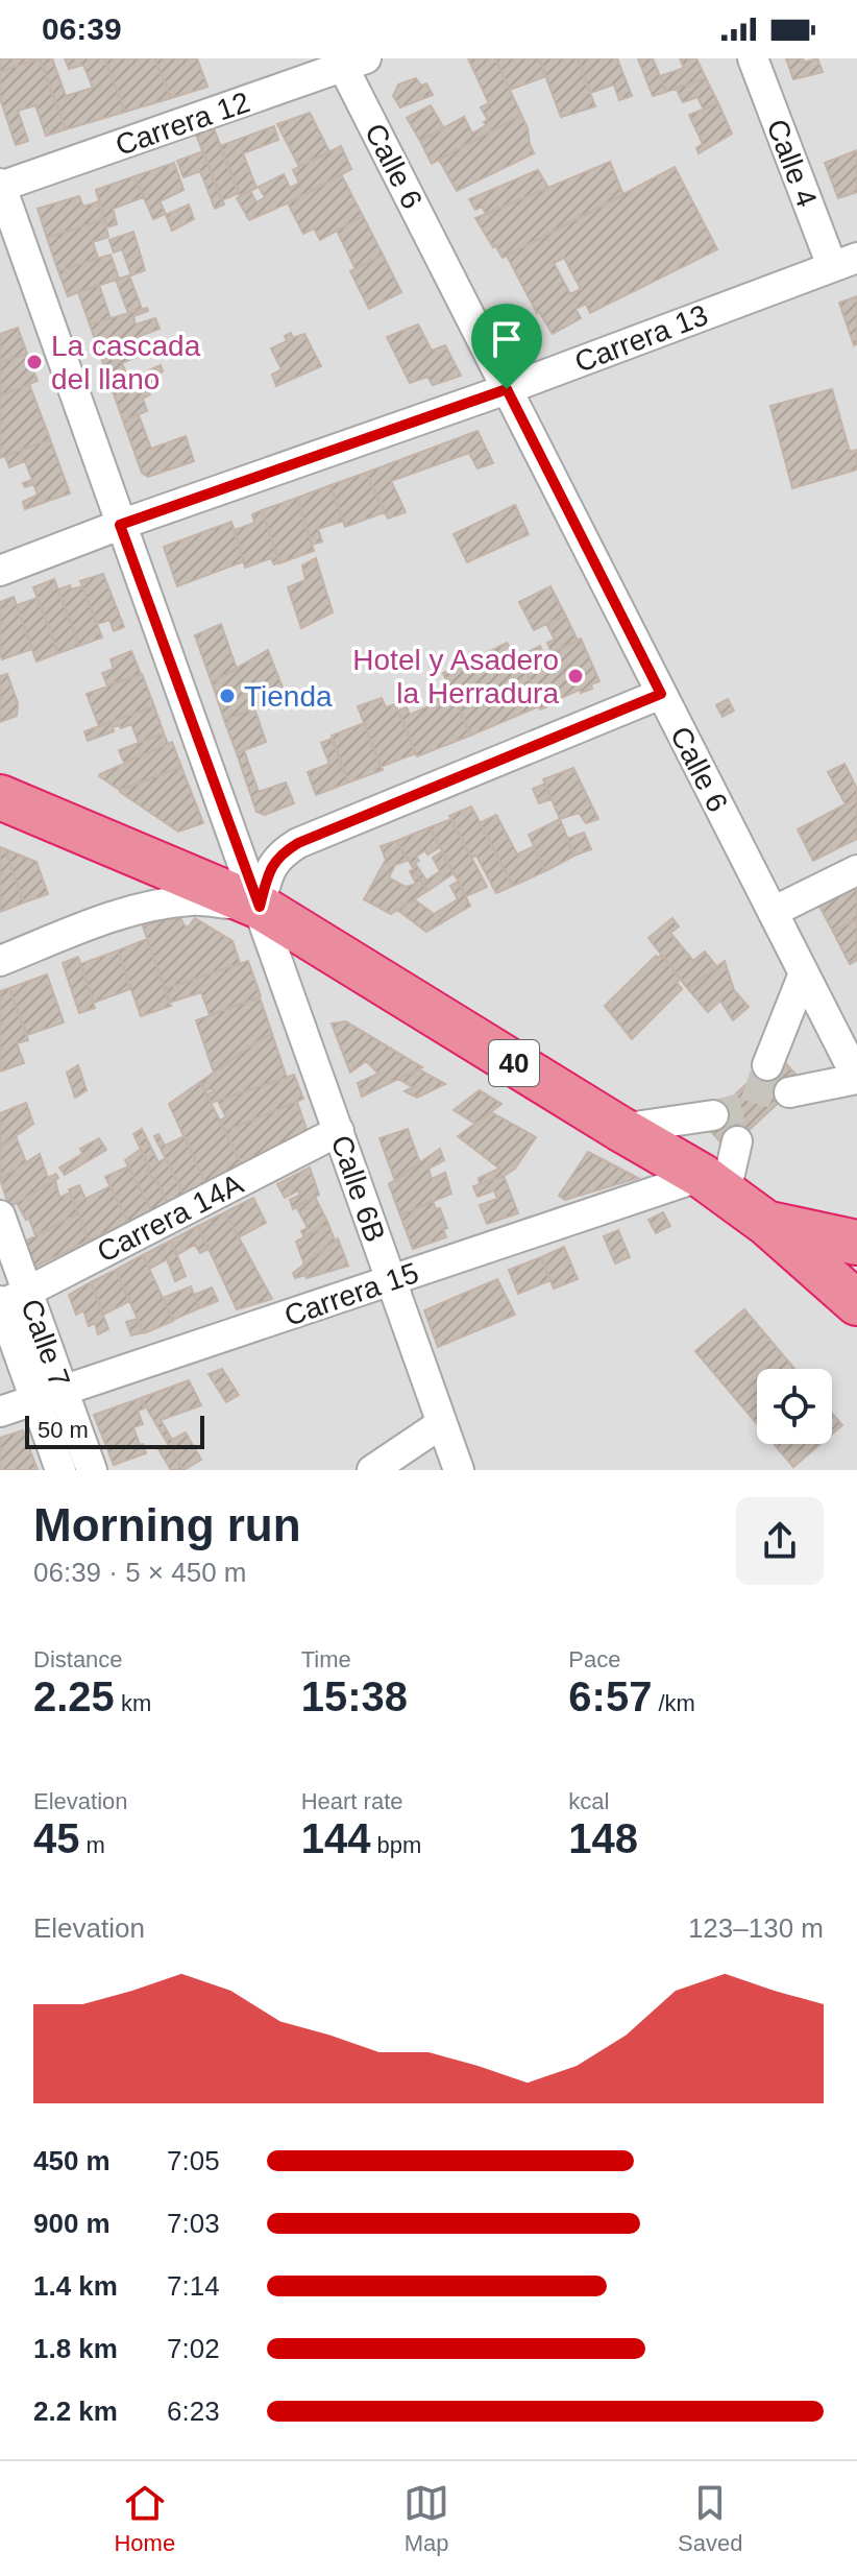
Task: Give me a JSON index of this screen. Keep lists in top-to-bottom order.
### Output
{
  "streets": {
    "highway": ["40"],
    "street": [
      "Carrera 12",
      "Calle 4",
      "Calle 6",
      "Carrera 13",
      "Calle 6B",
      "Carrera 14A",
      "Carrera 15",
      "Calle 7"
    ]
  },
  "crossings": [
    ["Carrera 12", "Calle 6"],
    ["Carrera 12", "Calle 6B"],
    ["Calle 4", "Carrera 13"],
    ["Calle 6", "Carrera 13"],
    ["Carrera 13", "Calle 6B"],
    ["40", "Calle 6B"],
    ["40", "Carrera 15"],
    ["Calle 6B", "Carrera 14A"],
    ["Calle 6B", "Carrera 15"],
    ["Carrera 14A", "Calle 7"],
    ["Carrera 15", "Calle 7"]
  ],
  "places": ["La cascada del llano", "Hotel y Asadero la Herradura", "Tienda"],
  "scale_bar": "50 m",
  "page": {
    "status": "06:39",
    "scale": "50 m",
    "heading": ["Morning run", "06:39 · 5 × 450 m"],
    "stats": [
      ["Distance", "2.25 km"],
      ["Time", "15:38"],
      ["Pace", "6:57 /km"],
      ["Elevation", "45 m"],
      ["Heart rate", "144 bpm"],
      ["kcal", "148"]
    ],
    "chart": ["Elevation", "123–130 m"],
    "list": [
      {
        "name": "450 m",
        "note": "7:05"
      },
      {
        "name": "900 m",
        "note": "7:03"
      },
      {
        "name": "1.4 km",
        "note": "7:14"
      },
      {
        "name": "1.8 km",
        "note": "7:02"
      },
      {
        "name": "2.2 km",
        "note": "6:23"
      }
    ],
    "tabs": ["Home", "Map", "Saved"]
  }
}
